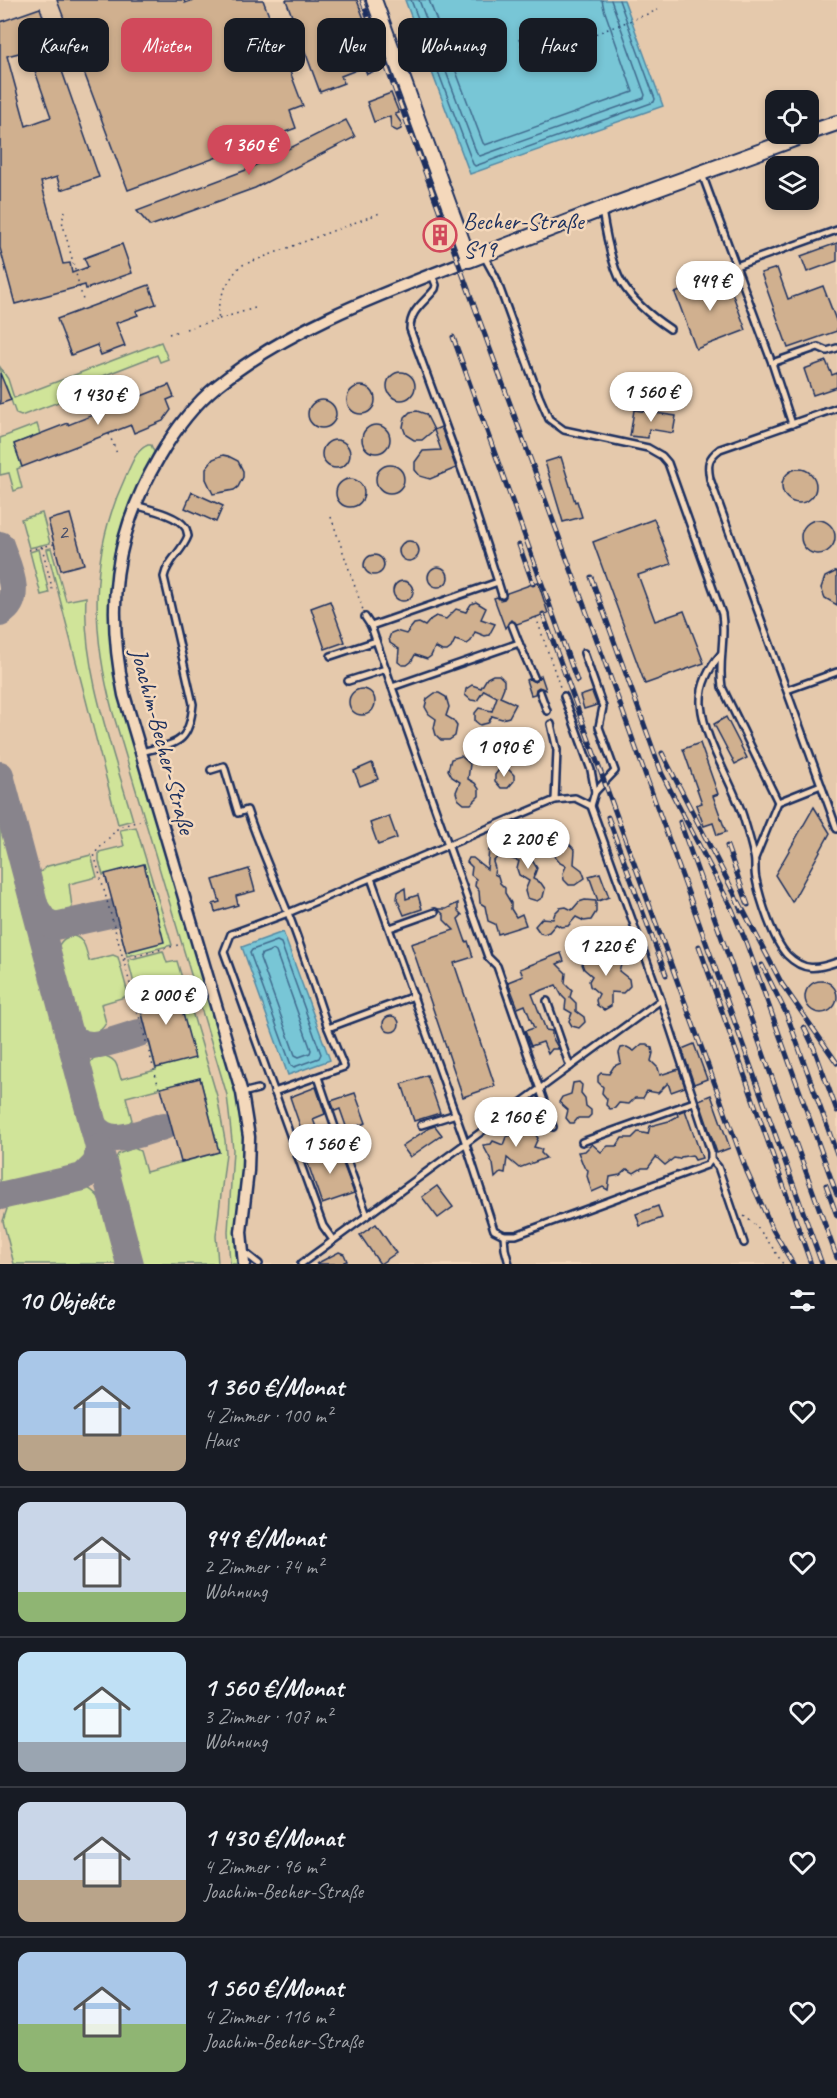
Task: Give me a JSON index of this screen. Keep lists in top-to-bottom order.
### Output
{
  "streets": {
    "street": ["Joachim-Becher-Straße"]
  },
  "places": {
    "building": ["Becher-Straße S19"]
  },
  "house_numbers": ["2"],
  "page": {
    "chip": [
      "Kaufen",
      "Mieten",
      "Filter",
      "Neu",
      "Wohnung",
      "Haus"
    ],
    "price": [
      "1 360 €",
      "949 €",
      "1 560 €",
      "1 430 €",
      "1 090 €",
      "2 200 €",
      "1 220 €",
      "2 000 €",
      "2 160 €",
      "1 560 €"
    ],
    "heading": "10 Objekte",
    "list": [
      {
        "name": "1 360 €/Monat",
        "note": "4 Zimmer · 100 m² · Haus"
      },
      {
        "name": "949 €/Monat",
        "note": "2 Zimmer · 74 m² · Wohnung"
      },
      {
        "name": "1 560 €/Monat",
        "note": "3 Zimmer · 107 m² · Wohnung"
      },
      {
        "name": "1 430 €/Monat",
        "note": "4 Zimmer · 96 m² · Joachim-Becher-Straße"
      },
      {
        "name": "1 560 €/Monat",
        "note": "4 Zimmer · 116 m² · Joachim-Becher-Straße"
      }
    ]
  }
}
